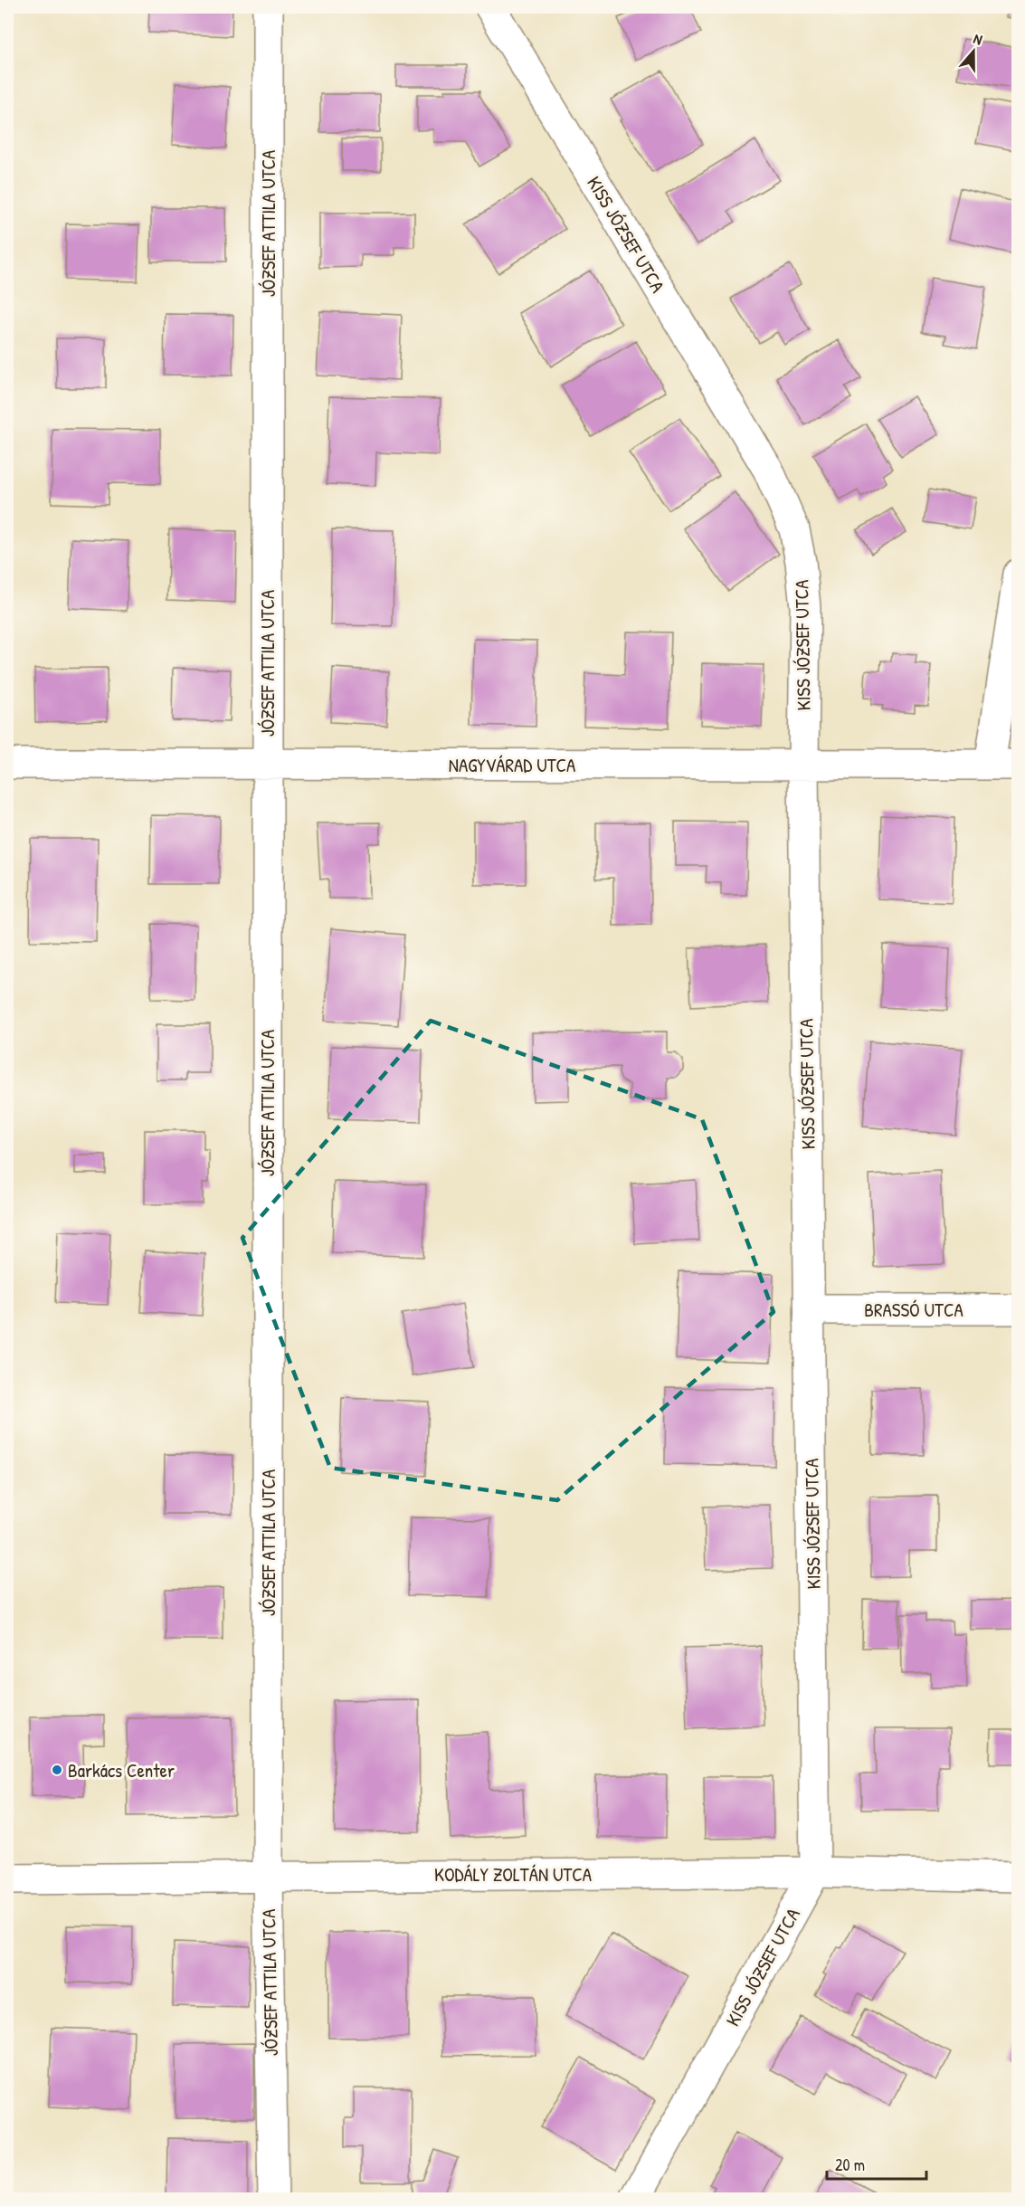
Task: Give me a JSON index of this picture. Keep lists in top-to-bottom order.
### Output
{
  "streets": {
    "street": [
      "JÓZSEF ATTILA UTCA",
      "KISS JÓZSEF UTCA",
      "NAGYVÁRAD UTCA",
      "BRASSÓ UTCA",
      "KODÁLY ZOLTÁN UTCA"
    ]
  },
  "crossings": [
    ["JÓZSEF ATTILA UTCA", "NAGYVÁRAD UTCA"],
    ["JÓZSEF ATTILA UTCA", "KODÁLY ZOLTÁN UTCA"],
    ["KISS JÓZSEF UTCA", "NAGYVÁRAD UTCA"],
    ["KISS JÓZSEF UTCA", "BRASSÓ UTCA"],
    ["KISS JÓZSEF UTCA", "KODÁLY ZOLTÁN UTCA"]
  ],
  "places": ["Barkács Center"],
  "scale_bar": "20 m",
  "north": "top"
}
